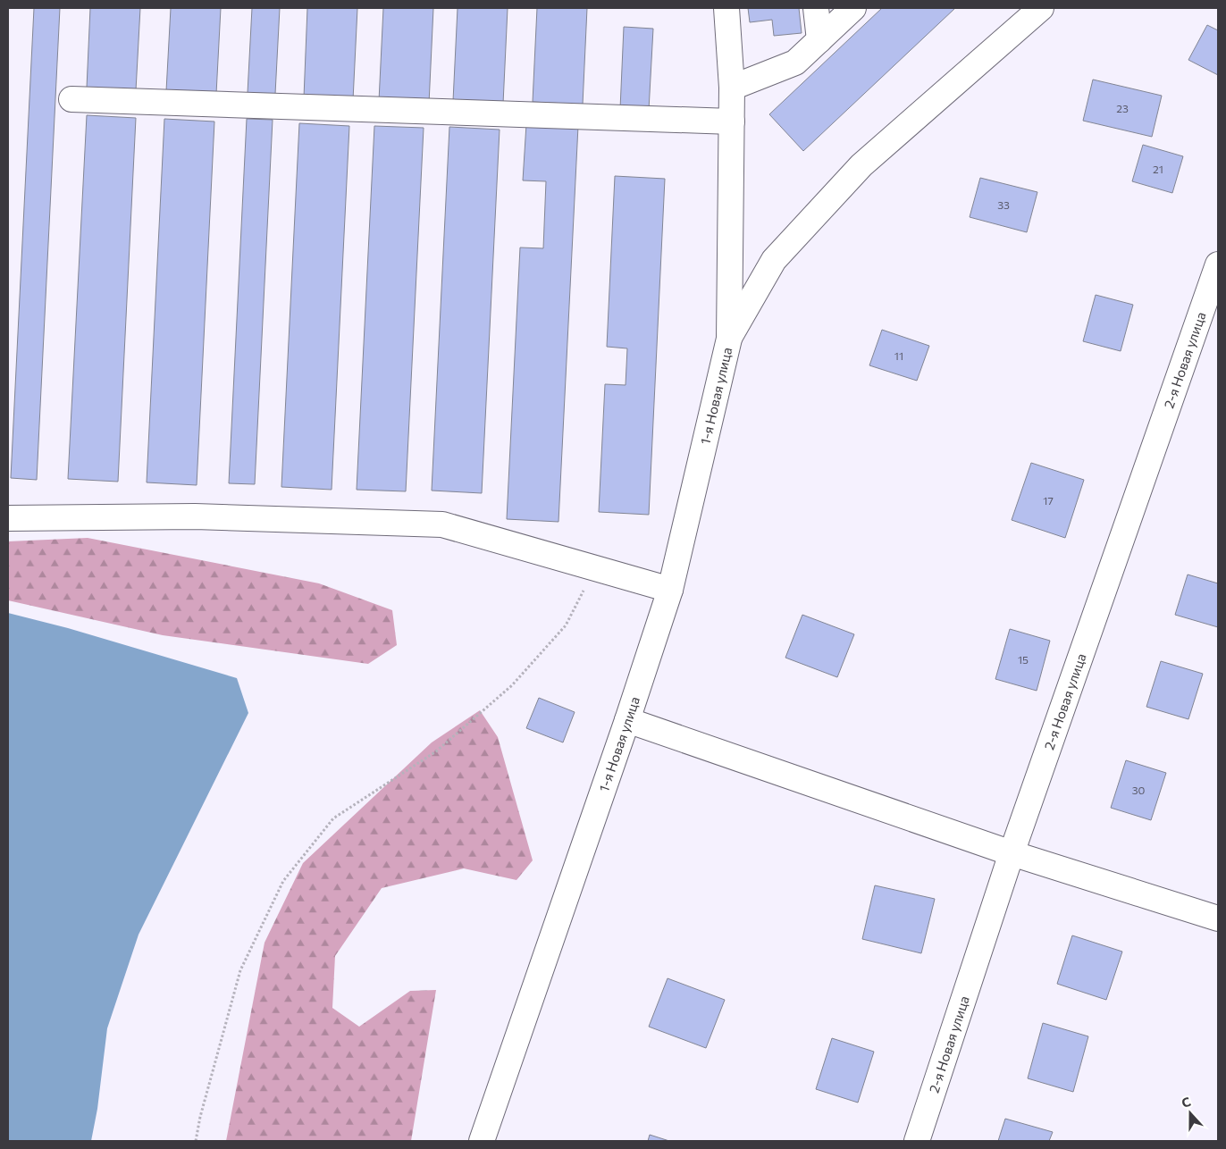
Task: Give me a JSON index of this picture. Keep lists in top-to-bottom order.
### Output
{
  "streets": {
    "street": ["2-я Новая улица", "1-я Новая улица"]
  },
  "house_numbers": [
    "23",
    "21",
    "33",
    "11",
    "17",
    "15",
    "30"
  ],
  "north": "top"
}
